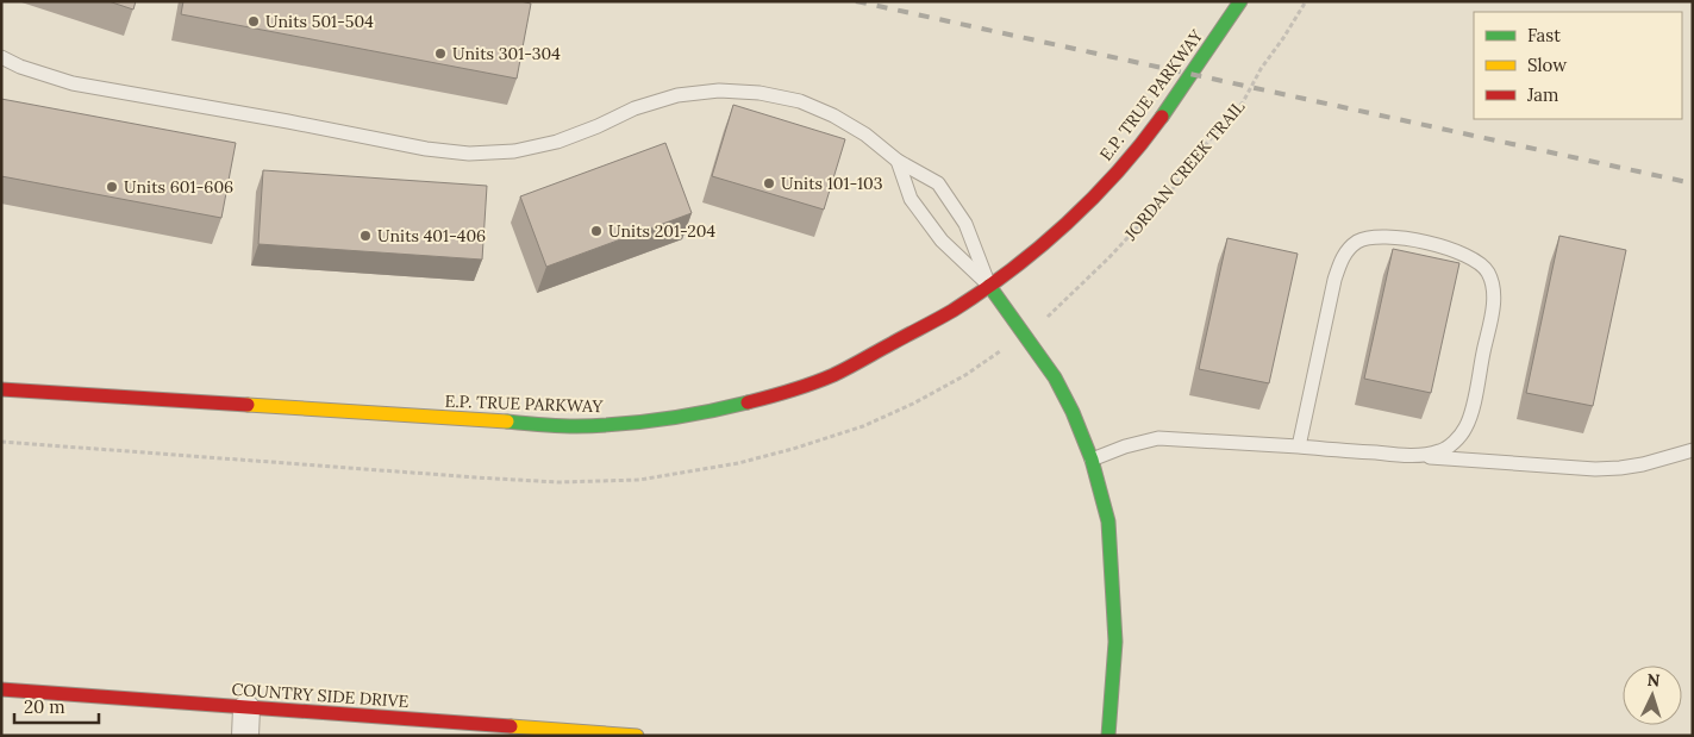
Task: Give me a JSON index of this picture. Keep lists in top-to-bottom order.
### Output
{
  "streets": {
    "main road": ["E.P. TRUE PARKWAY", "COUNTRY SIDE DRIVE"],
    "path": ["JORDAN CREEK TRAIL"]
  },
  "places": [
    "Units 501-504",
    "Units 301-304",
    "Units 101-103",
    "Units 601-606",
    "Units 201-204",
    "Units 401-406"
  ],
  "legend": ["Fast", "Slow", "Jam"],
  "scale_bar": "20 m",
  "north": "top"
}
